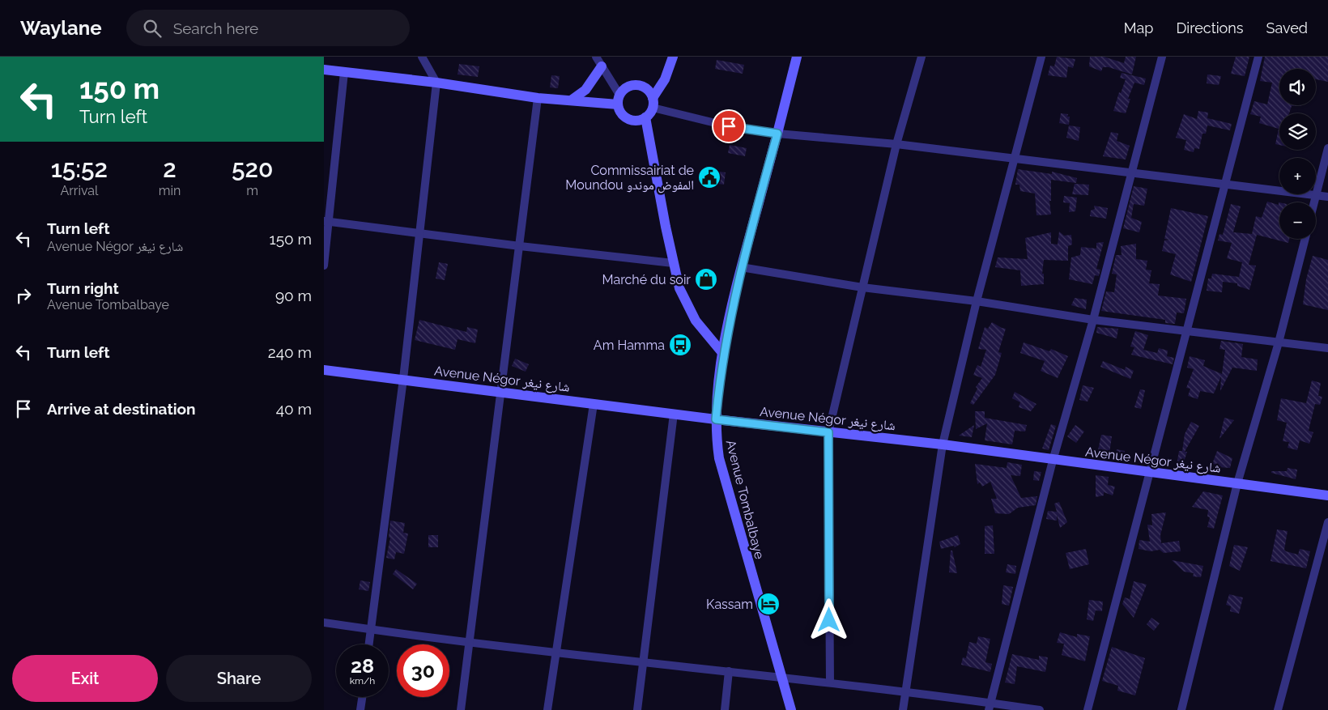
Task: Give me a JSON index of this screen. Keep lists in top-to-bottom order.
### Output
{
  "streets": {
    "main road": ["Avenue Négor شارع نيغر", "Avenue Tombalbaye"]
  },
  "crossings": [
    ["Avenue Négor شارع نيغر", "Avenue Tombalbaye"]
  ],
  "places": {
    "public building": ["Commissairiat de Moundou المفوض موندو"],
    "shop": ["Marché du soir"],
    "bus stop": ["Am Hamma"],
    "hotel": ["Kassam"]
  },
  "page": {
    "header": "Waylane",
    "search": "Search here",
    "nav": ["Map", "Directions", "Saved"],
    "turn": ["150 m", "Turn left"],
    "map_buttons": ["+", "−"],
    "eta": [
      "15:52",
      "Arrival",
      "2",
      "min",
      "520",
      "m"
    ],
    "list": [
      {
        "name": "Turn left",
        "note": "Avenue Négor شارع نيغر",
        "value": "150 m"
      },
      {
        "name": "Turn right",
        "note": "Avenue Tombalbaye",
        "value": "90 m"
      },
      {
        "name": "Turn left",
        "value": "240 m"
      },
      {
        "name": "Arrive at destination",
        "value": "40 m"
      }
    ],
    "speed": "28 km/h",
    "limit": "30",
    "buttons": ["Exit", "Share"]
  }
}
